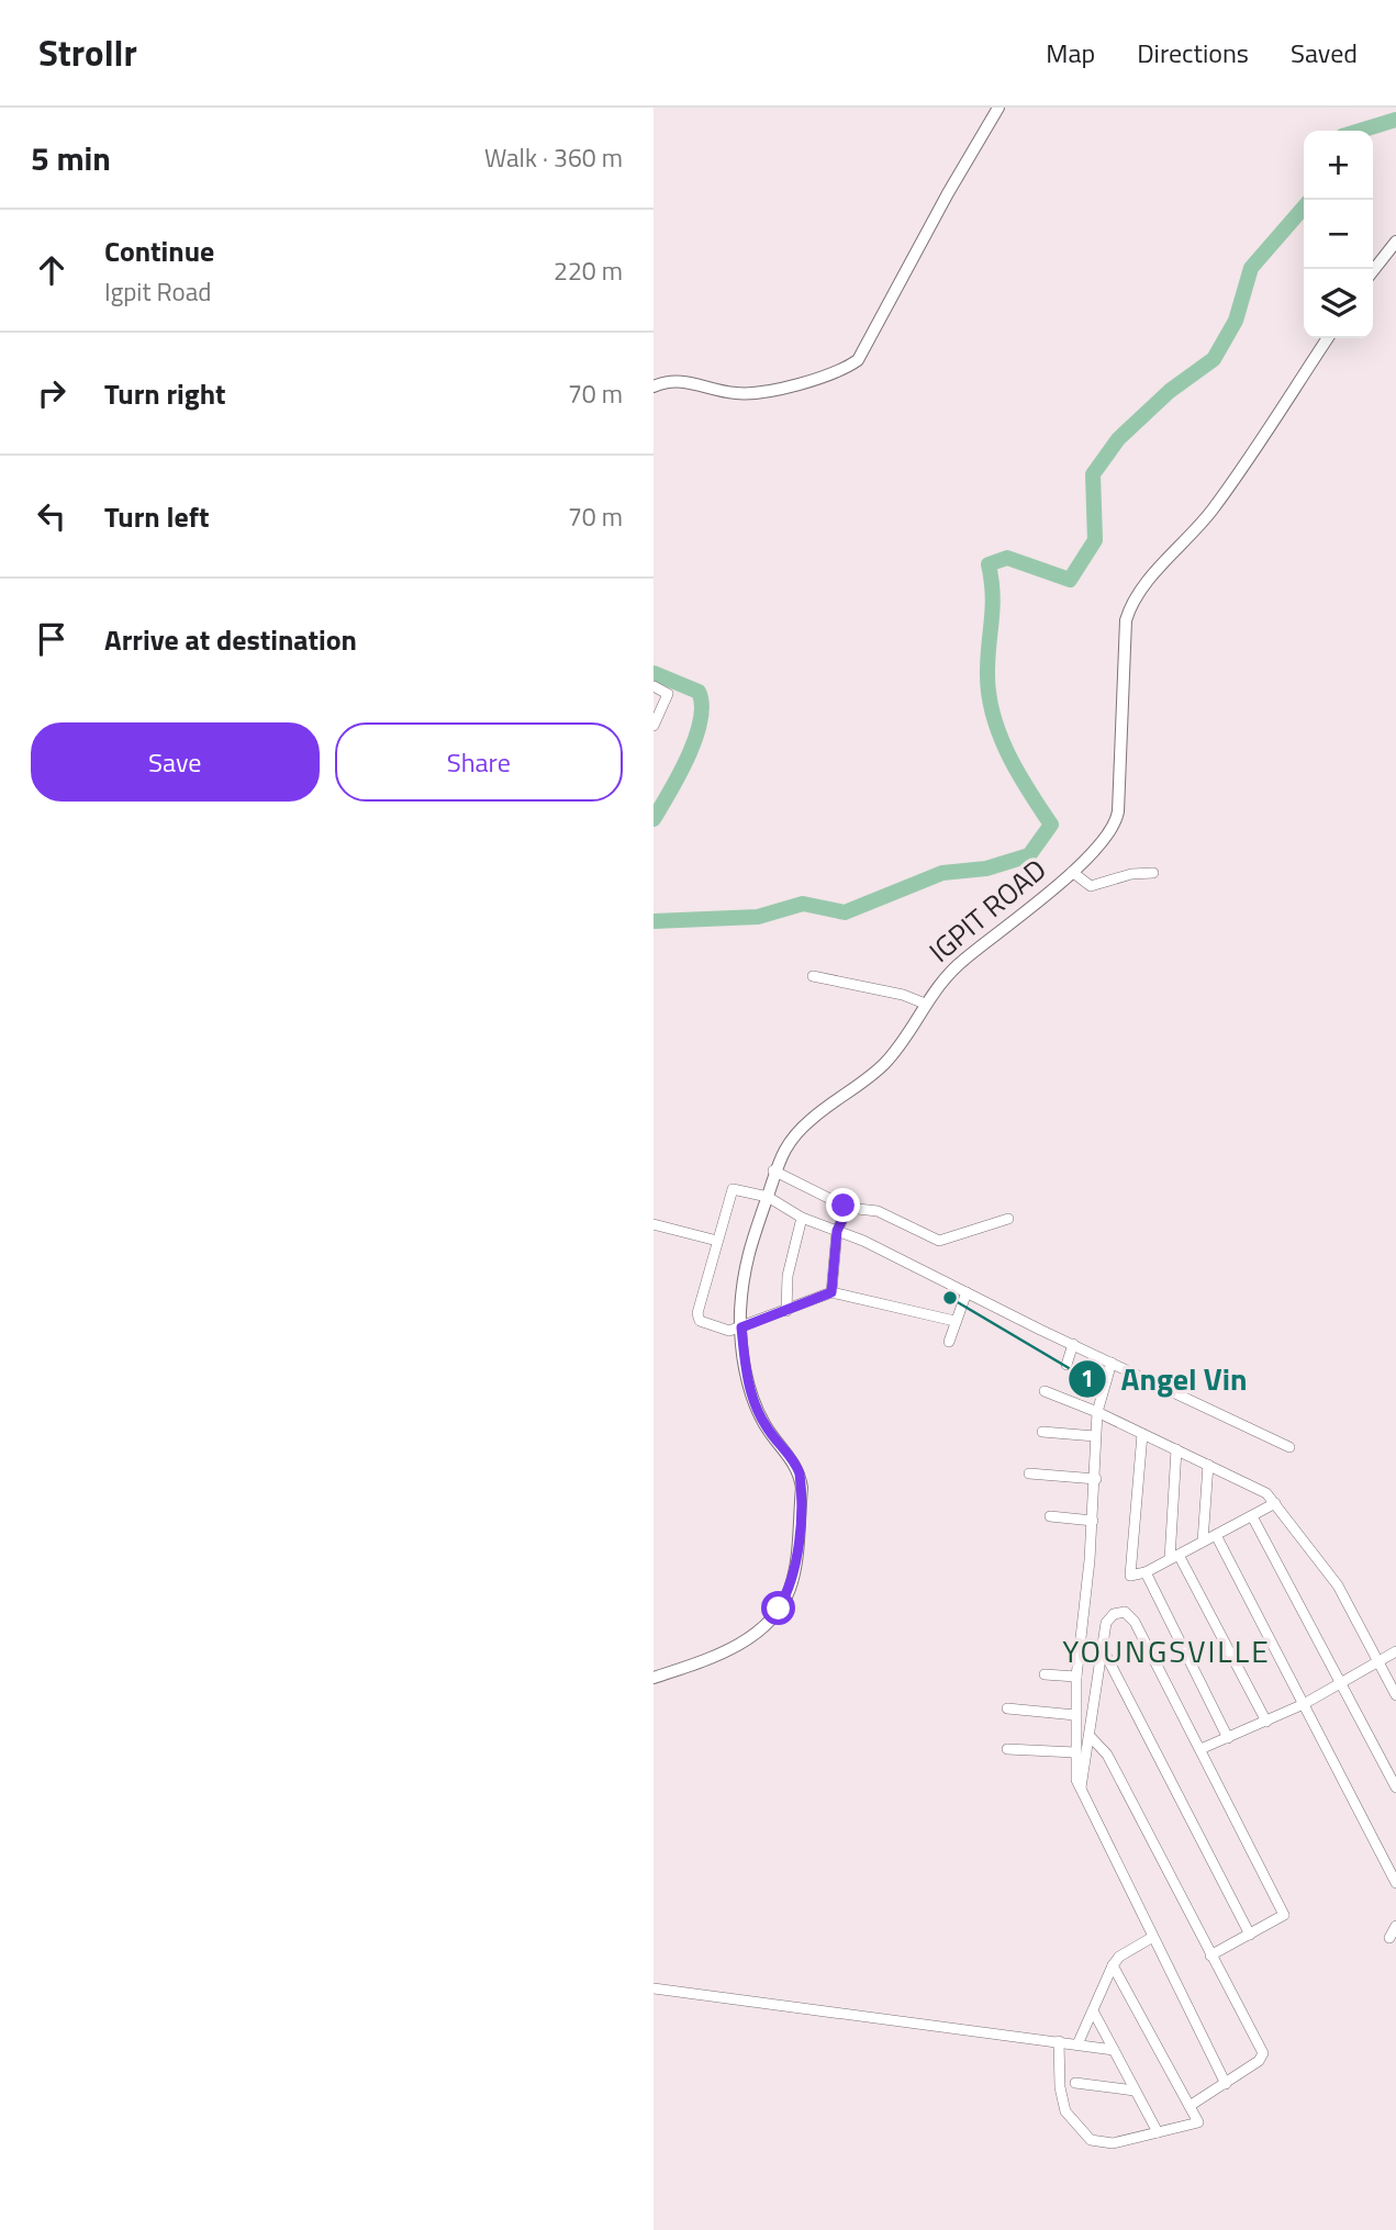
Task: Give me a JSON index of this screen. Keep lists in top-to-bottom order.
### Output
{
  "streets": {
    "street": ["IGPIT ROAD"]
  },
  "districts": ["YOUNGSVILLE"],
  "places": ["Angel Vin"],
  "page": {
    "header": "Strollr",
    "nav": ["Map", "Directions", "Saved"],
    "heading": ["5 min", "Walk · 360 m"],
    "map_buttons": ["+", "−"],
    "list": [
      ["Continue", "Igpit Road", "220 m"],
      ["Turn right", "70 m"],
      ["Turn left", "70 m"],
      "Arrive at destination"
    ],
    "buttons": ["Save", "Share"]
  }
}
